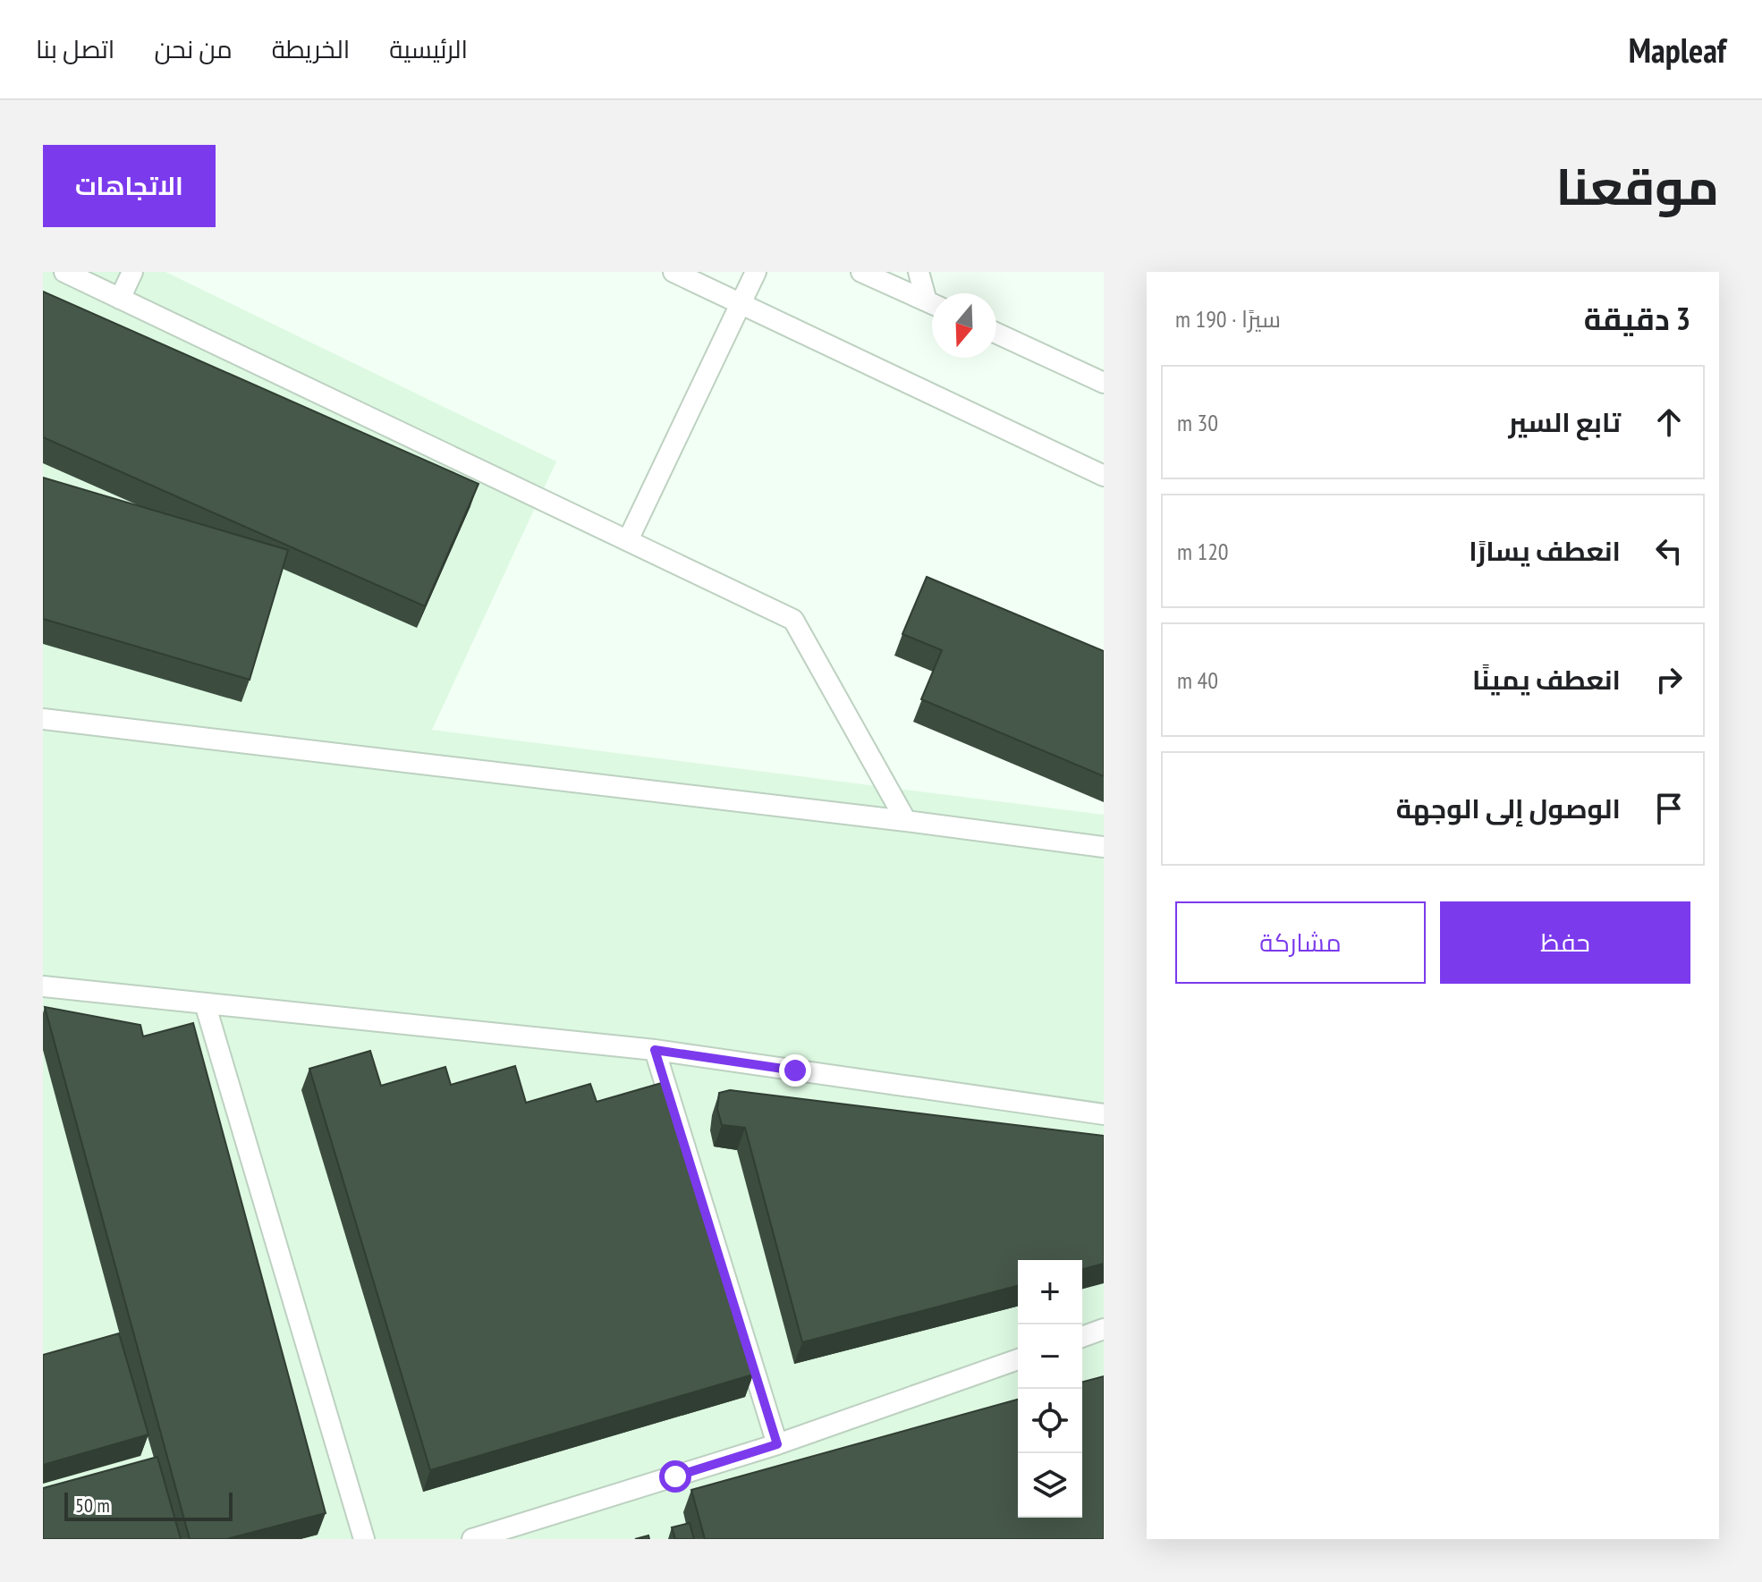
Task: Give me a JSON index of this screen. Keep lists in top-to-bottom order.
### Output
{
  "scale_bar": "50 m",
  "north": "bottom",
  "page": {
    "header": "Mapleaf",
    "nav": [
      "الرئيسية",
      "الخريطة",
      "من نحن",
      "اتصل بنا"
    ],
    "title": "موقعنا",
    "buttons": [
      "الاتجاهات",
      ["حفظ", "مشاركة"]
    ],
    "heading": ["3 دقيقة", "سيرًا · 190 m"],
    "list": [
      ["تابع السير", "30 m"],
      ["انعطف يسارًا", "120 m"],
      ["انعطف يمينًا", "40 m"],
      "الوصول إلى الوجهة"
    ],
    "map_buttons": ["+", "−"],
    "scale": "50 m"
  }
}
